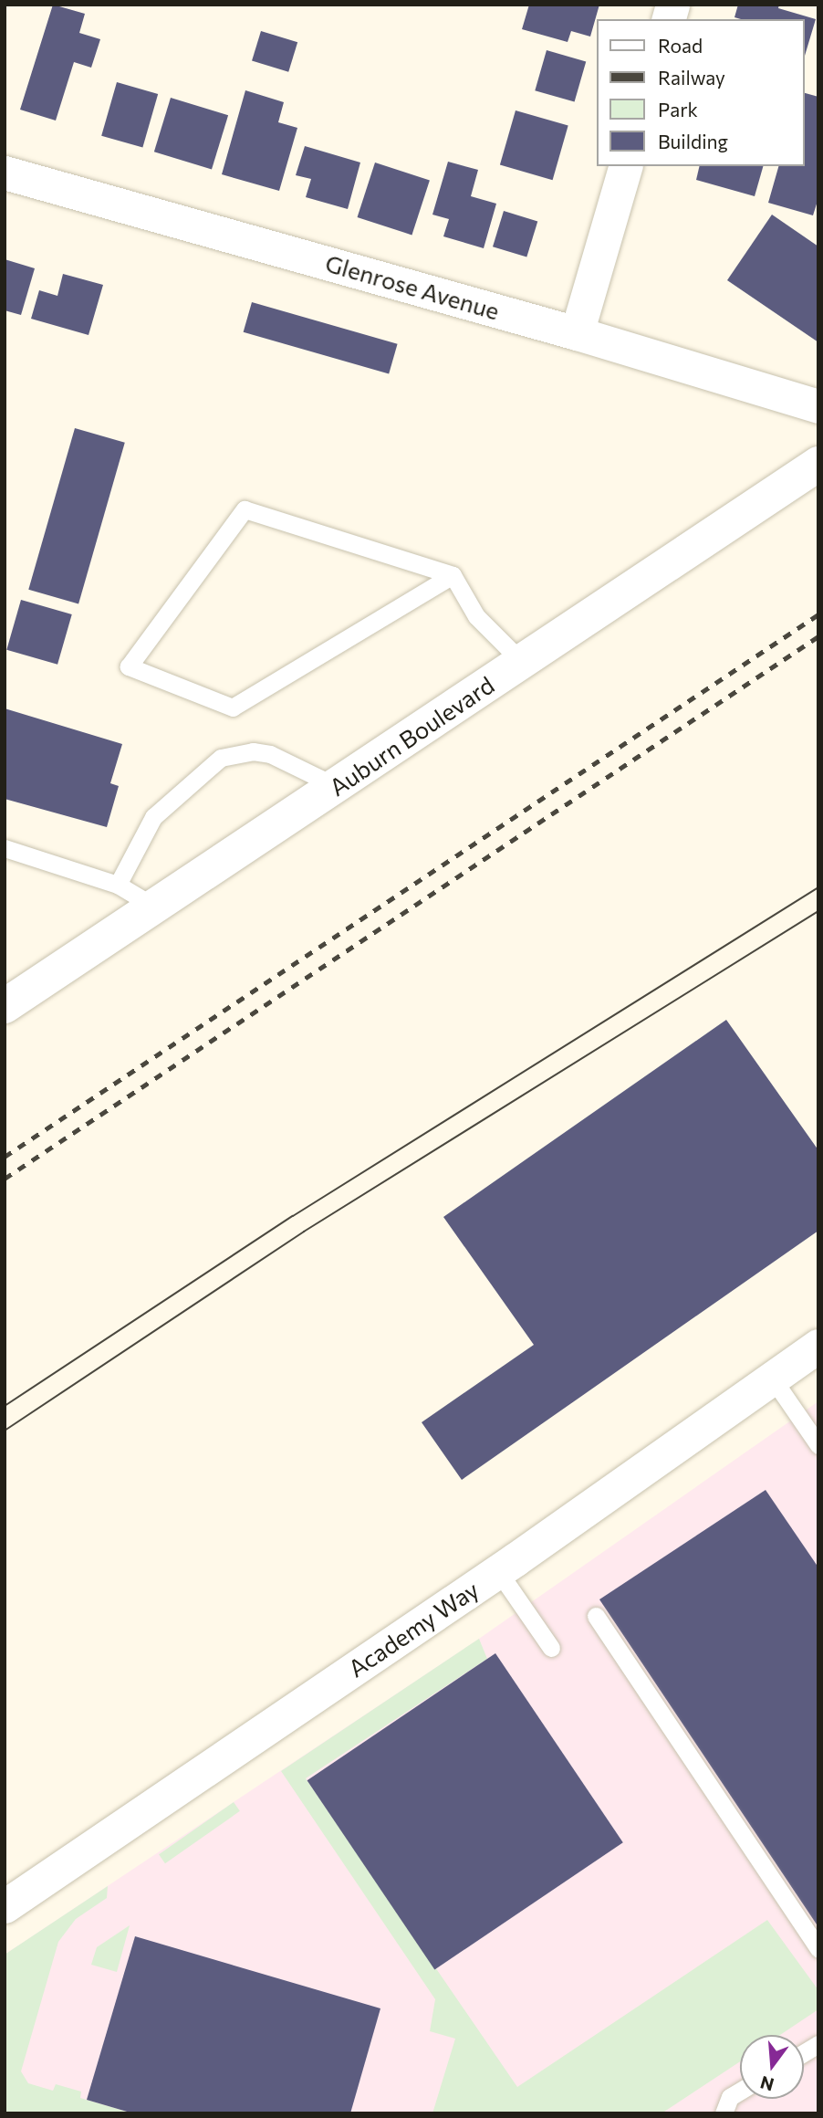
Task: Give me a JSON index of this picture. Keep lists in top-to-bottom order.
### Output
{
  "streets": {
    "street": ["Glenrose Avenue", "Auburn Boulevard", "Academy Way"]
  },
  "legend": [
    "Road",
    "Railway",
    "Park",
    "Building"
  ],
  "north": "bottom"
}
